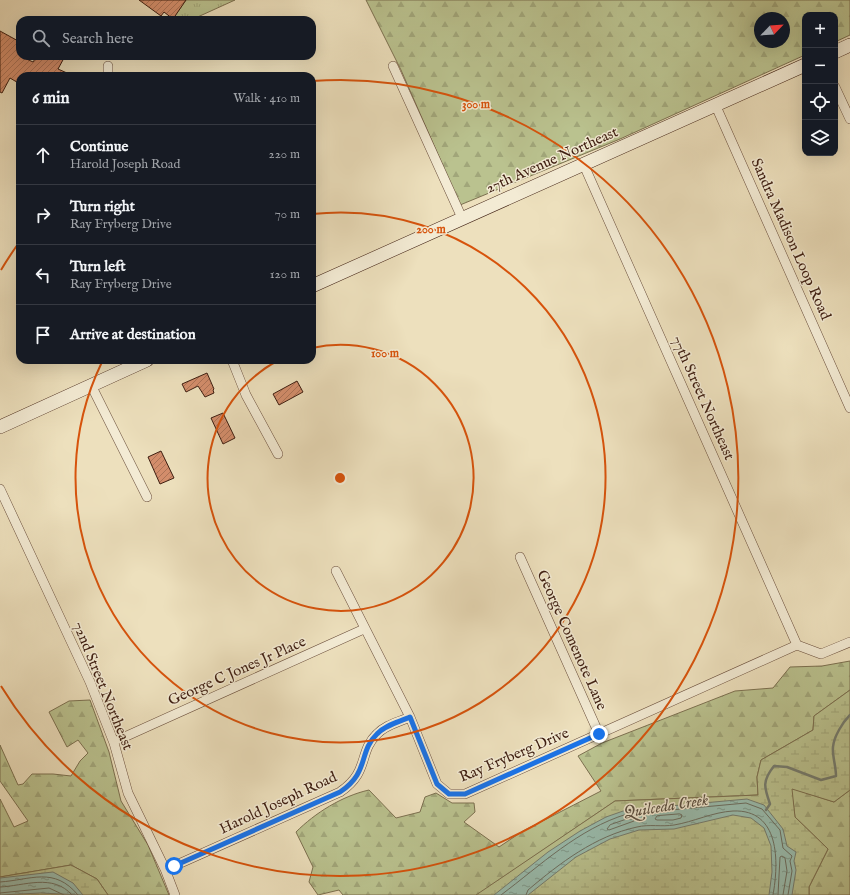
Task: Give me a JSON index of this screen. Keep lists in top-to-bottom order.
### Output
{
  "streets": {
    "street": [
      "27th Avenue Northeast",
      "Sandra Madison Loop Road",
      "77th Street Northeast",
      "George Comenote Lane",
      "George C Jones Jr Place",
      "72nd Street Northeast",
      "Ray Fryberg Drive",
      "Harold Joseph Road"
    ]
  },
  "crossings": [
    ["27th Avenue Northeast", "Sandra Madison Loop Road"],
    ["27th Avenue Northeast", "77th Street Northeast"],
    ["77th Street Northeast", "Ray Fryberg Drive"],
    ["George Comenote Lane", "Ray Fryberg Drive"],
    ["George C Jones Jr Place", "Ray Fryberg Drive"],
    ["Ray Fryberg Drive", "Harold Joseph Road"]
  ],
  "water": ["Quilceda Creek"],
  "north": "top right",
  "page": {
    "map_buttons": ["+", "−"],
    "search": "Search here",
    "heading": ["6 min", "Walk · 410 m"],
    "list": [
      ["Continue", "Harold Joseph Road", "220 m"],
      ["Turn right", "Ray Fryberg Drive", "70 m"],
      ["Turn left", "Ray Fryberg Drive", "120 m"],
      "Arrive at destination"
    ]
  },
  "rings": ["300 m", "200 m", "100 m"]
}
